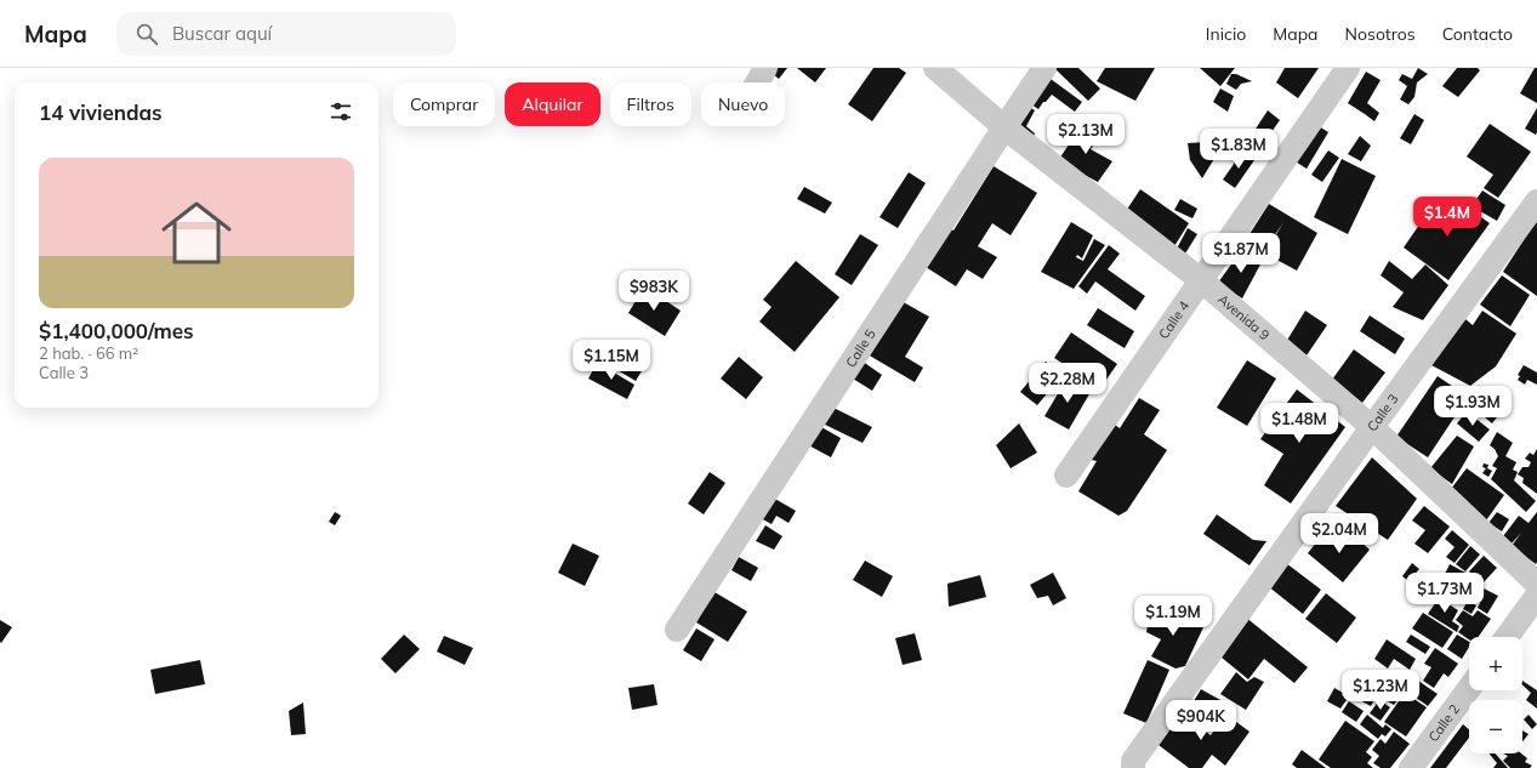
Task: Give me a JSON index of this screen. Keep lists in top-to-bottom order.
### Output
{
  "streets": {
    "street": [
      "Avenida 9",
      "Calle 4",
      "Calle 5",
      "Calle 3",
      "Calle 2"
    ]
  },
  "crossings": [
    ["Avenida 9", "Calle 4"],
    ["Avenida 9", "Calle 5"],
    ["Avenida 9", "Calle 3"]
  ],
  "page": {
    "header": "Mapa",
    "search": "Buscar aquí",
    "nav": [
      "Inicio",
      "Mapa",
      "Nosotros",
      "Contacto"
    ],
    "chip": [
      "Comprar",
      "Alquilar",
      "Filtros",
      "Nuevo"
    ],
    "heading": "14 viviendas",
    "price": [
      "$2.13M",
      "$1.83M",
      "$1.4M",
      "$1.87M",
      "$983K",
      "$1.15M",
      "$2.28M",
      "$1.93M",
      "$1.48M",
      "$2.04M",
      "$1.73M",
      "$1.19M",
      "$1.23M",
      "$904K"
    ],
    "list": [
      {
        "name": "$1,400,000/mes",
        "note": "2 hab. · 66 m² · Calle 3"
      }
    ],
    "map_buttons": ["+", "−"]
  }
}
